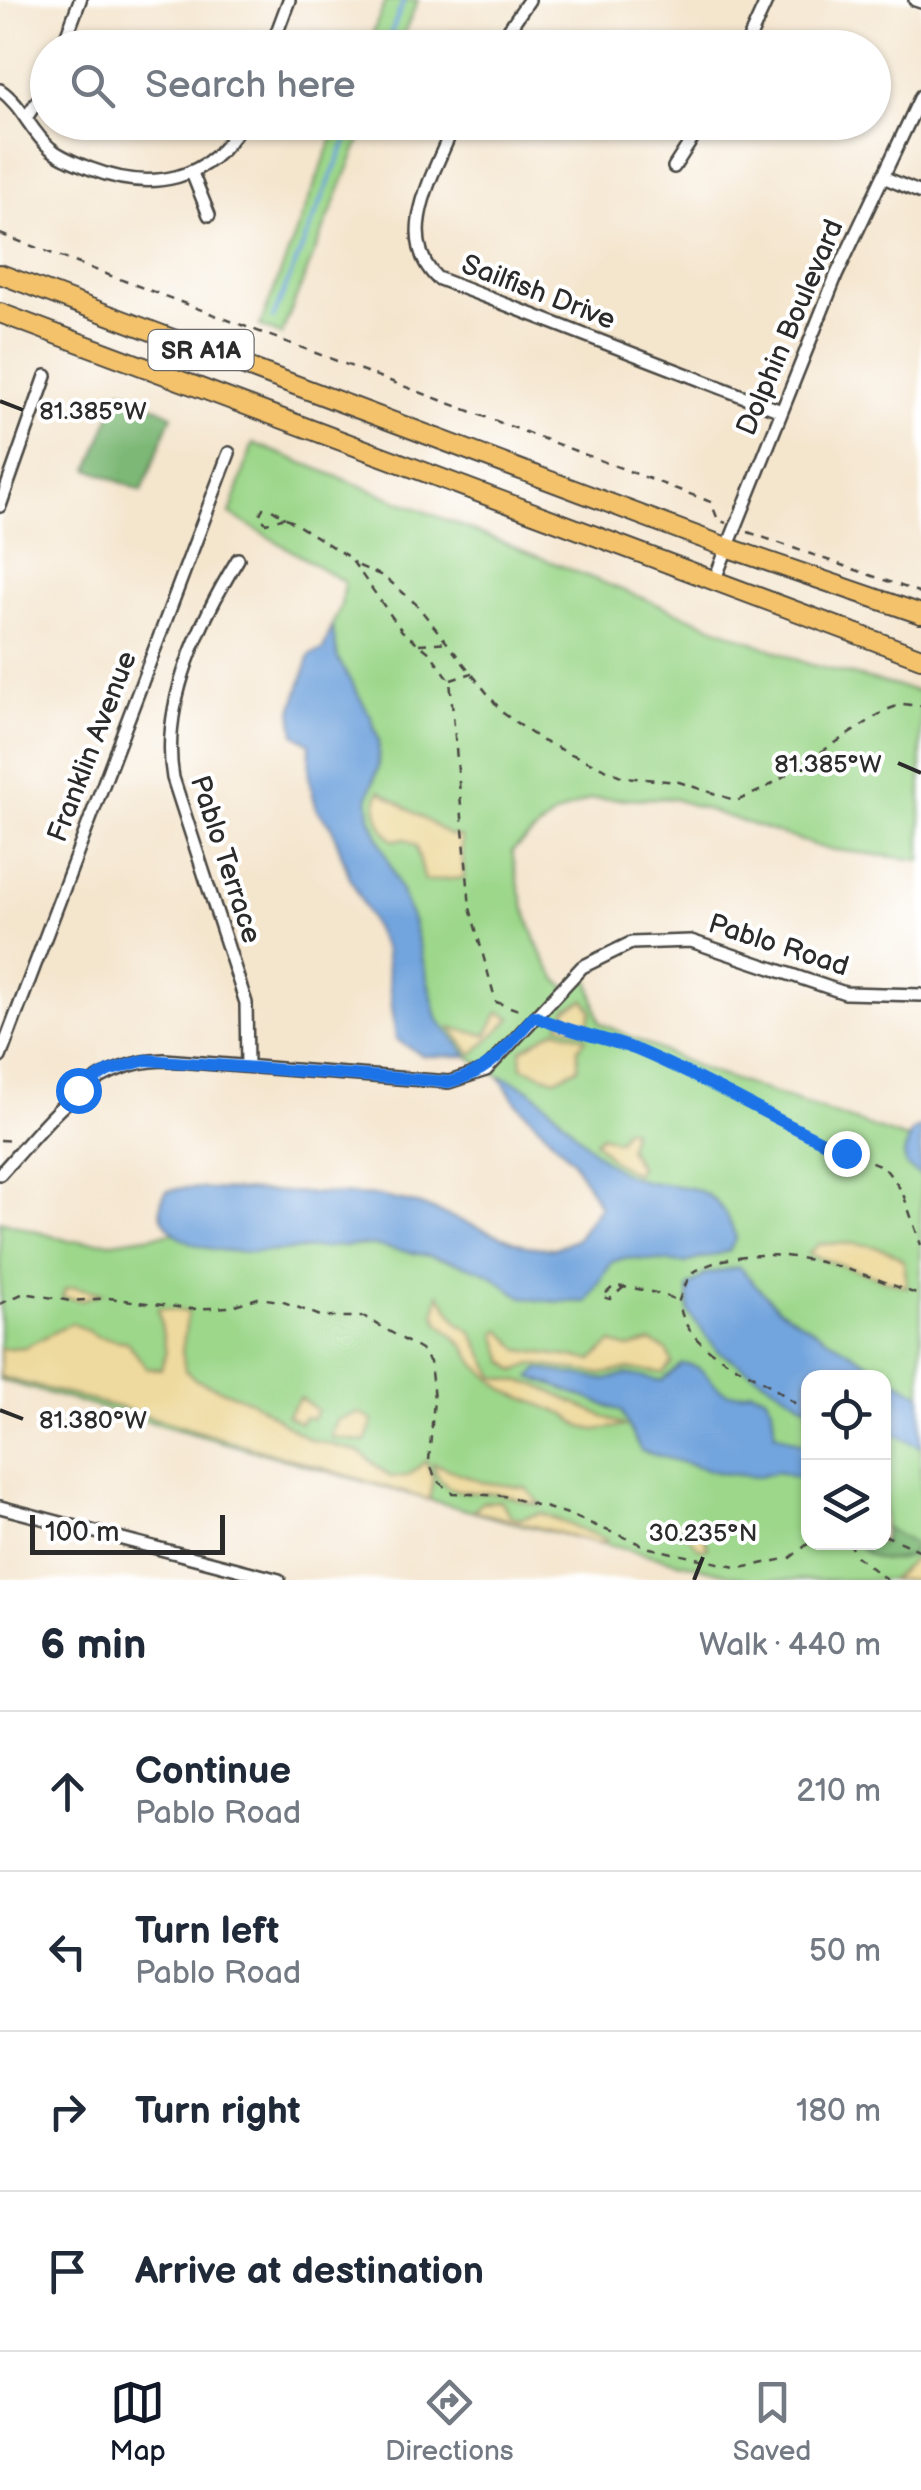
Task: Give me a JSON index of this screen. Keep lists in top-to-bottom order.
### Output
{
  "streets": {
    "main road": ["SR A1A"],
    "street": [
      "Sailfish Drive",
      "Dolphin Boulevard",
      "Franklin Avenue",
      "Pablo Terrace",
      "Pablo Road"
    ]
  },
  "crossings": [
    ["Sailfish Drive", "Dolphin Boulevard"],
    ["Dolphin Boulevard", "SR A1A"],
    ["Pablo Terrace", "Pablo Road"]
  ],
  "scale_bar": "100 m",
  "page": {
    "search": "Search here",
    "scale": "100 m",
    "heading": ["6 min", "Walk · 440 m"],
    "list": [
      ["Continue", "Pablo Road", "210 m"],
      ["Turn left", "Pablo Road", "50 m"],
      ["Turn right", "180 m"],
      "Arrive at destination"
    ],
    "nav": ["Map", "Directions", "Saved"]
  },
  "coordinates": ["81.385°W", "81.380°W", "30.235°N"]
}
